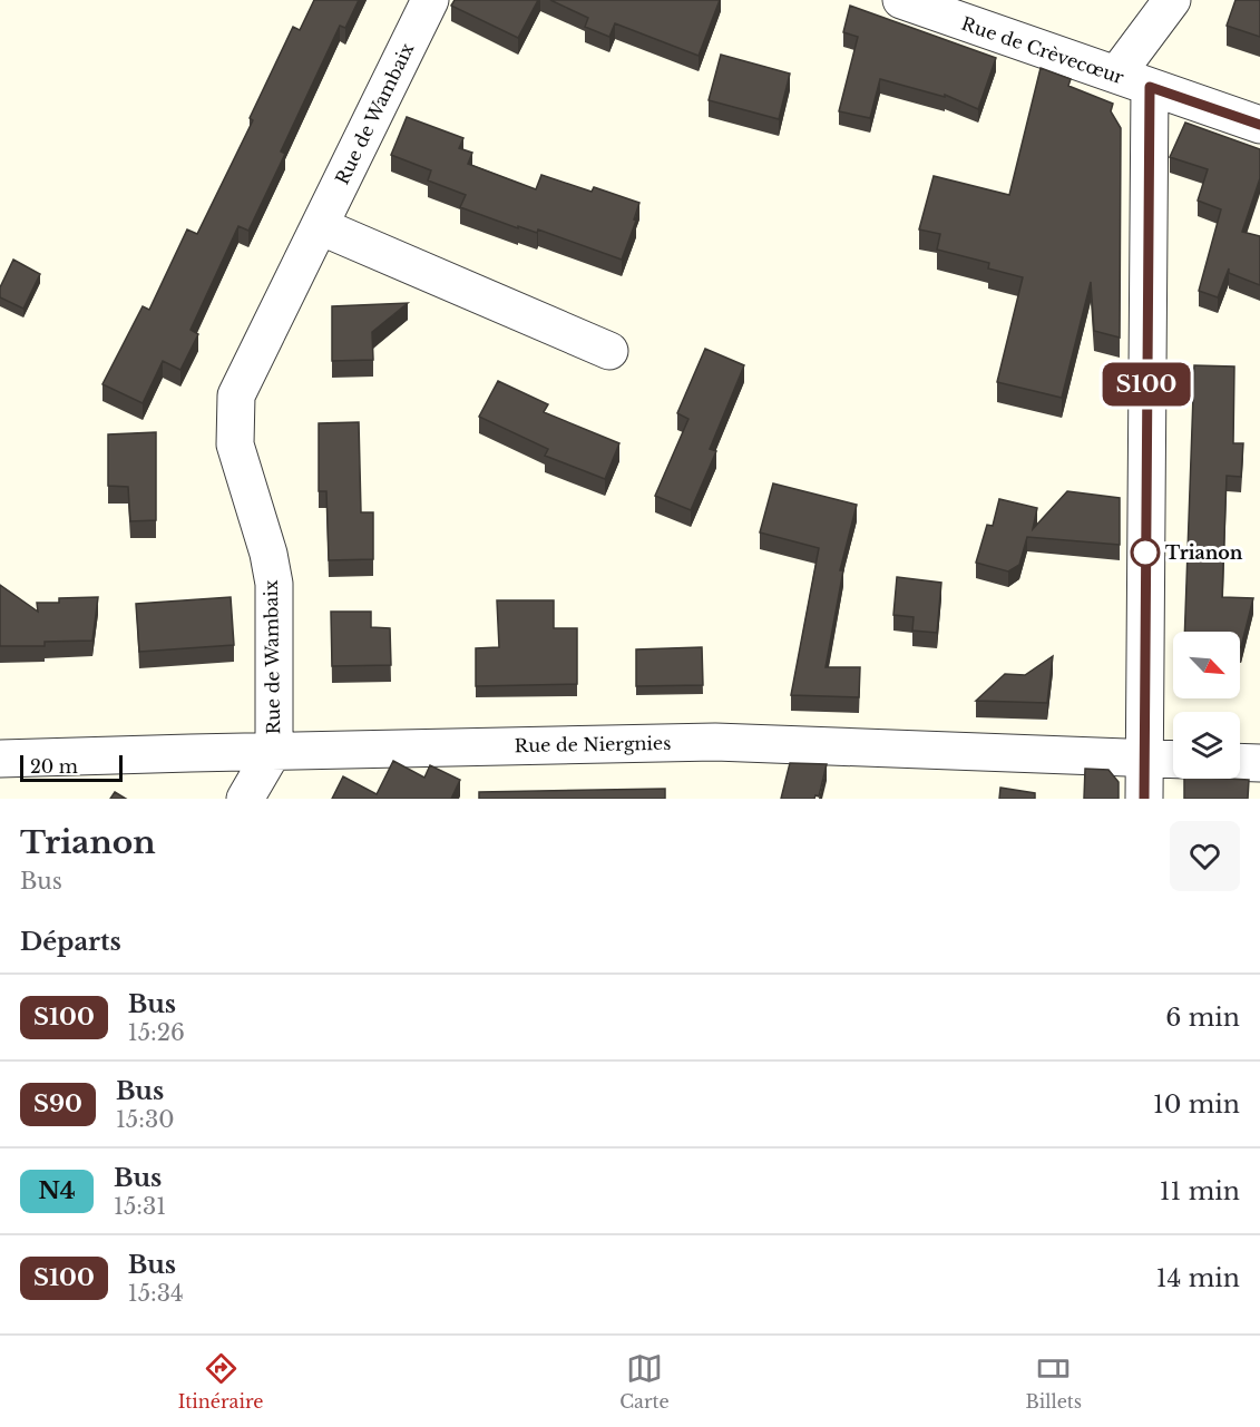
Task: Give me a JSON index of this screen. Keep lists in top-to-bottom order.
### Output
{
  "streets": {
    "street": ["Rue de Crèvecœur", "Rue de Wambaix", "Rue de Niergnies"]
  },
  "crossings": [
    ["Rue de Wambaix", "Rue de Niergnies"]
  ],
  "places": ["Trianon"],
  "lines": ["bus line S100"],
  "scale_bar": "20 m",
  "north": "bottom right",
  "page": {
    "on_map": "S100",
    "scale": "20 m",
    "heading": [
      ["Trianon", "Bus"],
      "Départs"
    ],
    "list": [
      {
        "mark": "S100",
        "name": "Bus",
        "note": "15:26",
        "value": "6 min"
      },
      {
        "mark": "S90",
        "name": "Bus",
        "note": "15:30",
        "value": "10 min"
      },
      {
        "mark": "N4",
        "name": "Bus",
        "note": "15:31",
        "value": "11 min"
      },
      {
        "mark": "S100",
        "name": "Bus",
        "note": "15:34",
        "value": "14 min"
      }
    ],
    "tabs": ["Itinéraire", "Carte", "Billets"]
  }
}
